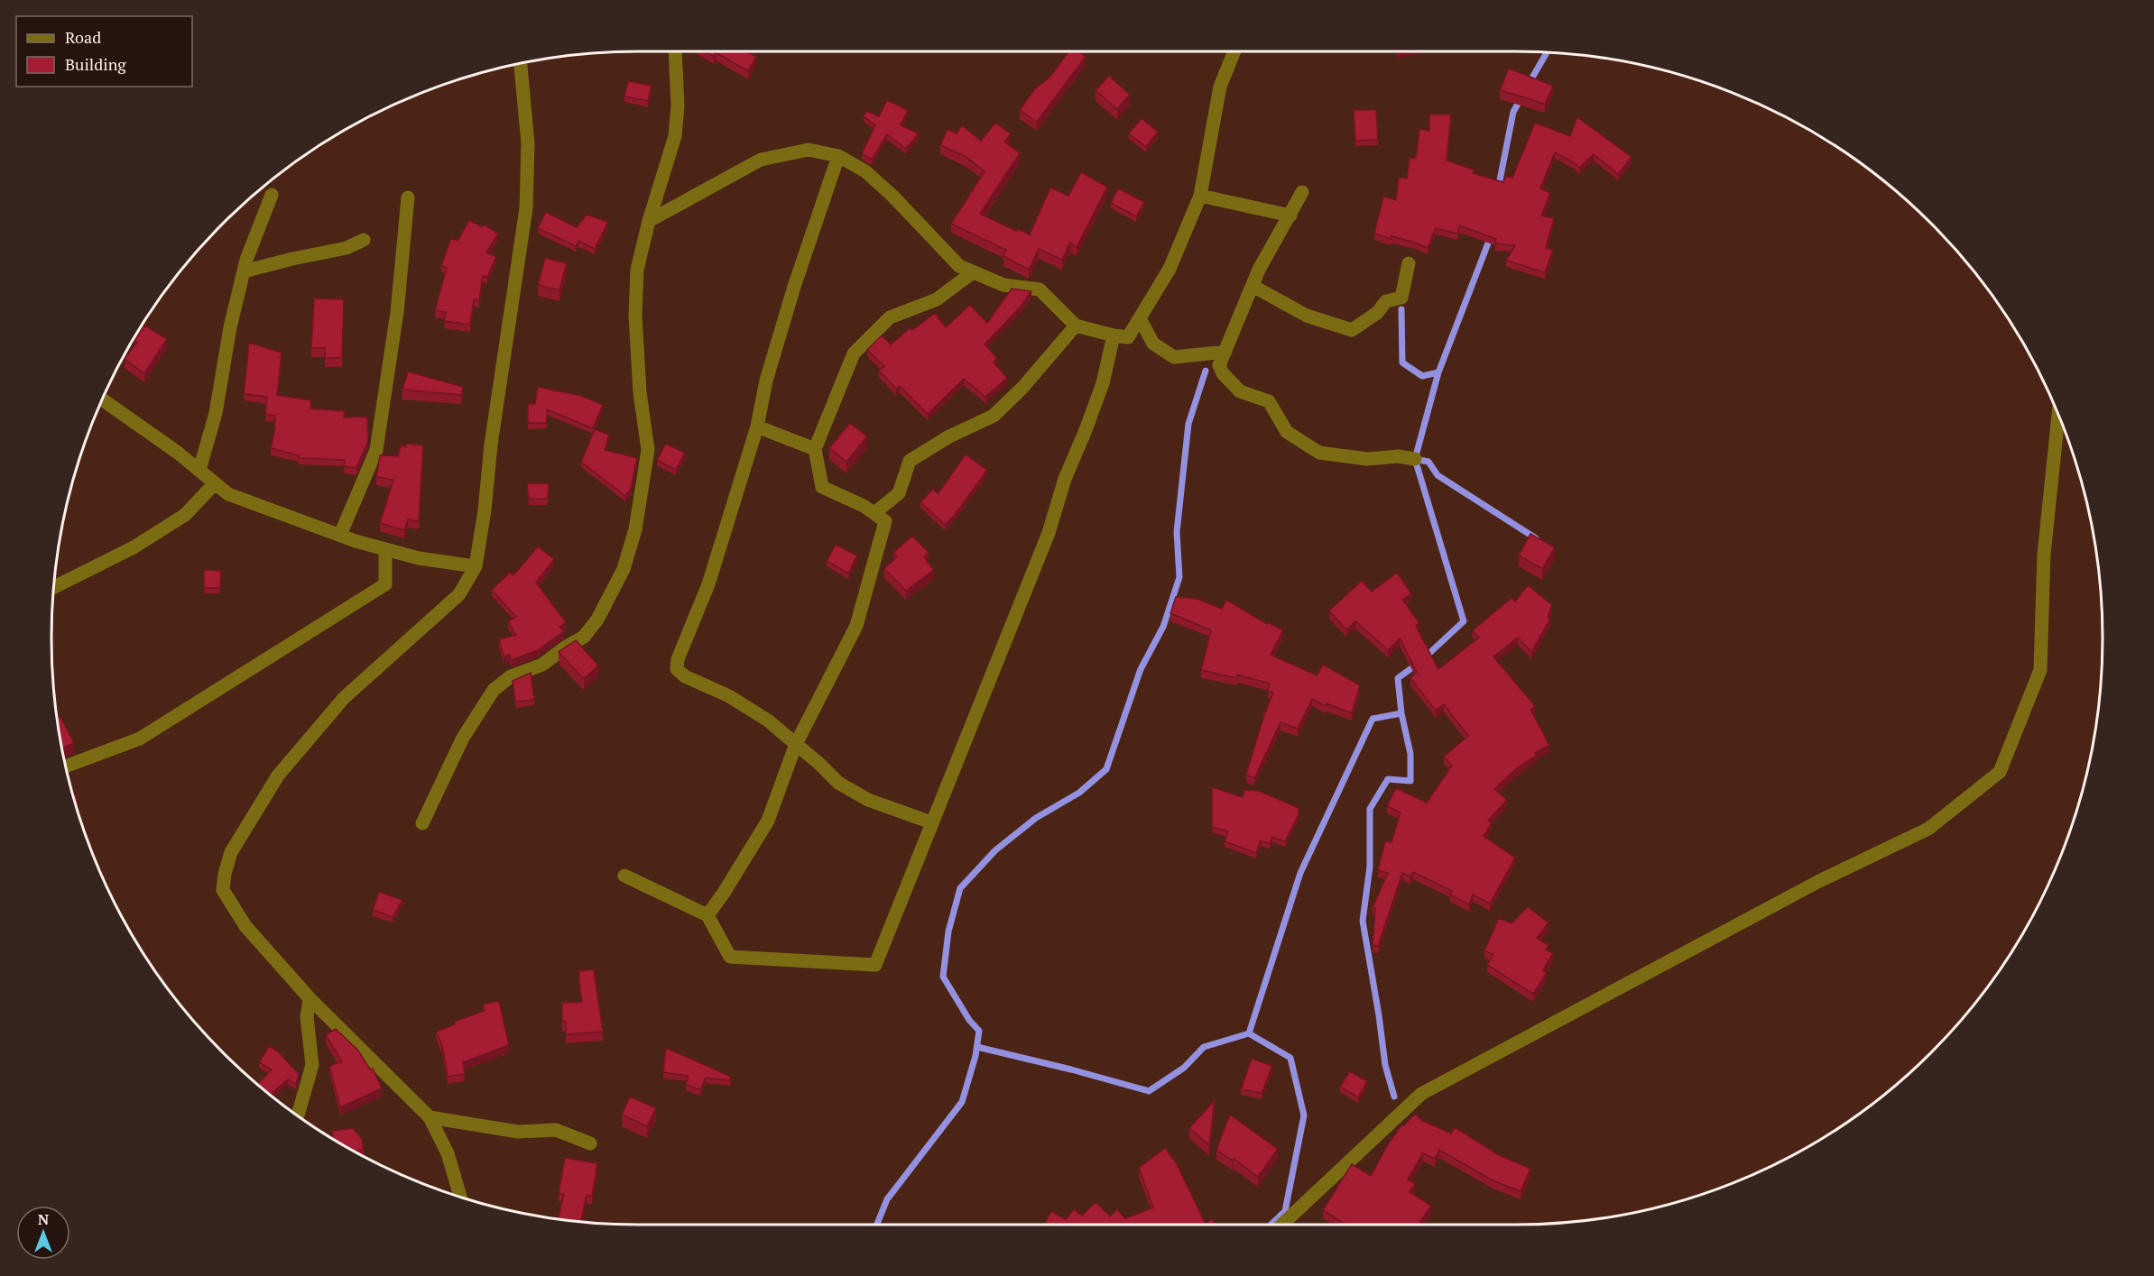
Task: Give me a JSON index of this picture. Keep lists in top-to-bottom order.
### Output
{
  "legend": ["Road", "Building"],
  "north": "top"
}
